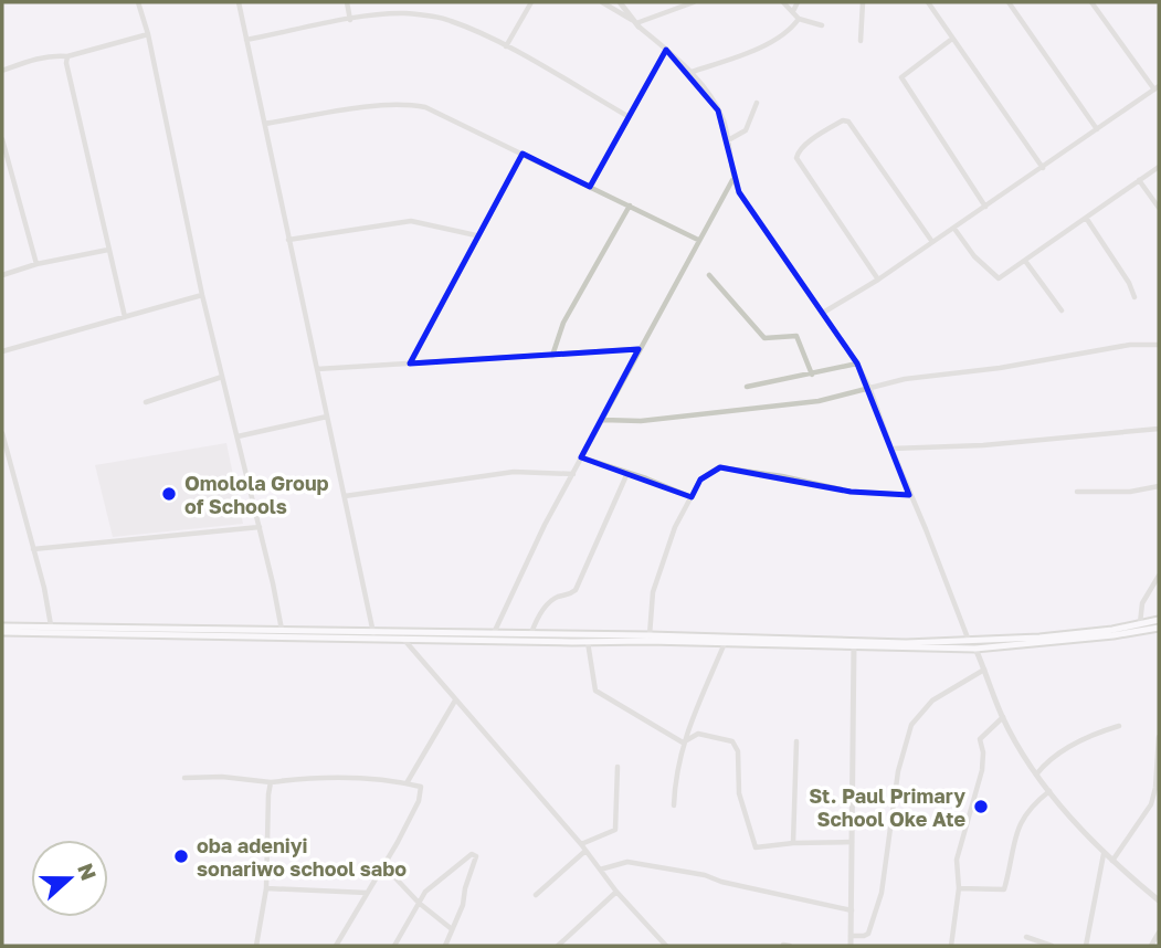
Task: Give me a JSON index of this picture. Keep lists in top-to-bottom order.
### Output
{
  "places": ["Omolola Group of Schools", "St. Paul Primary School Oke Ate", "oba adeniyi sonariwo school sabo"],
  "north": "right"
}
